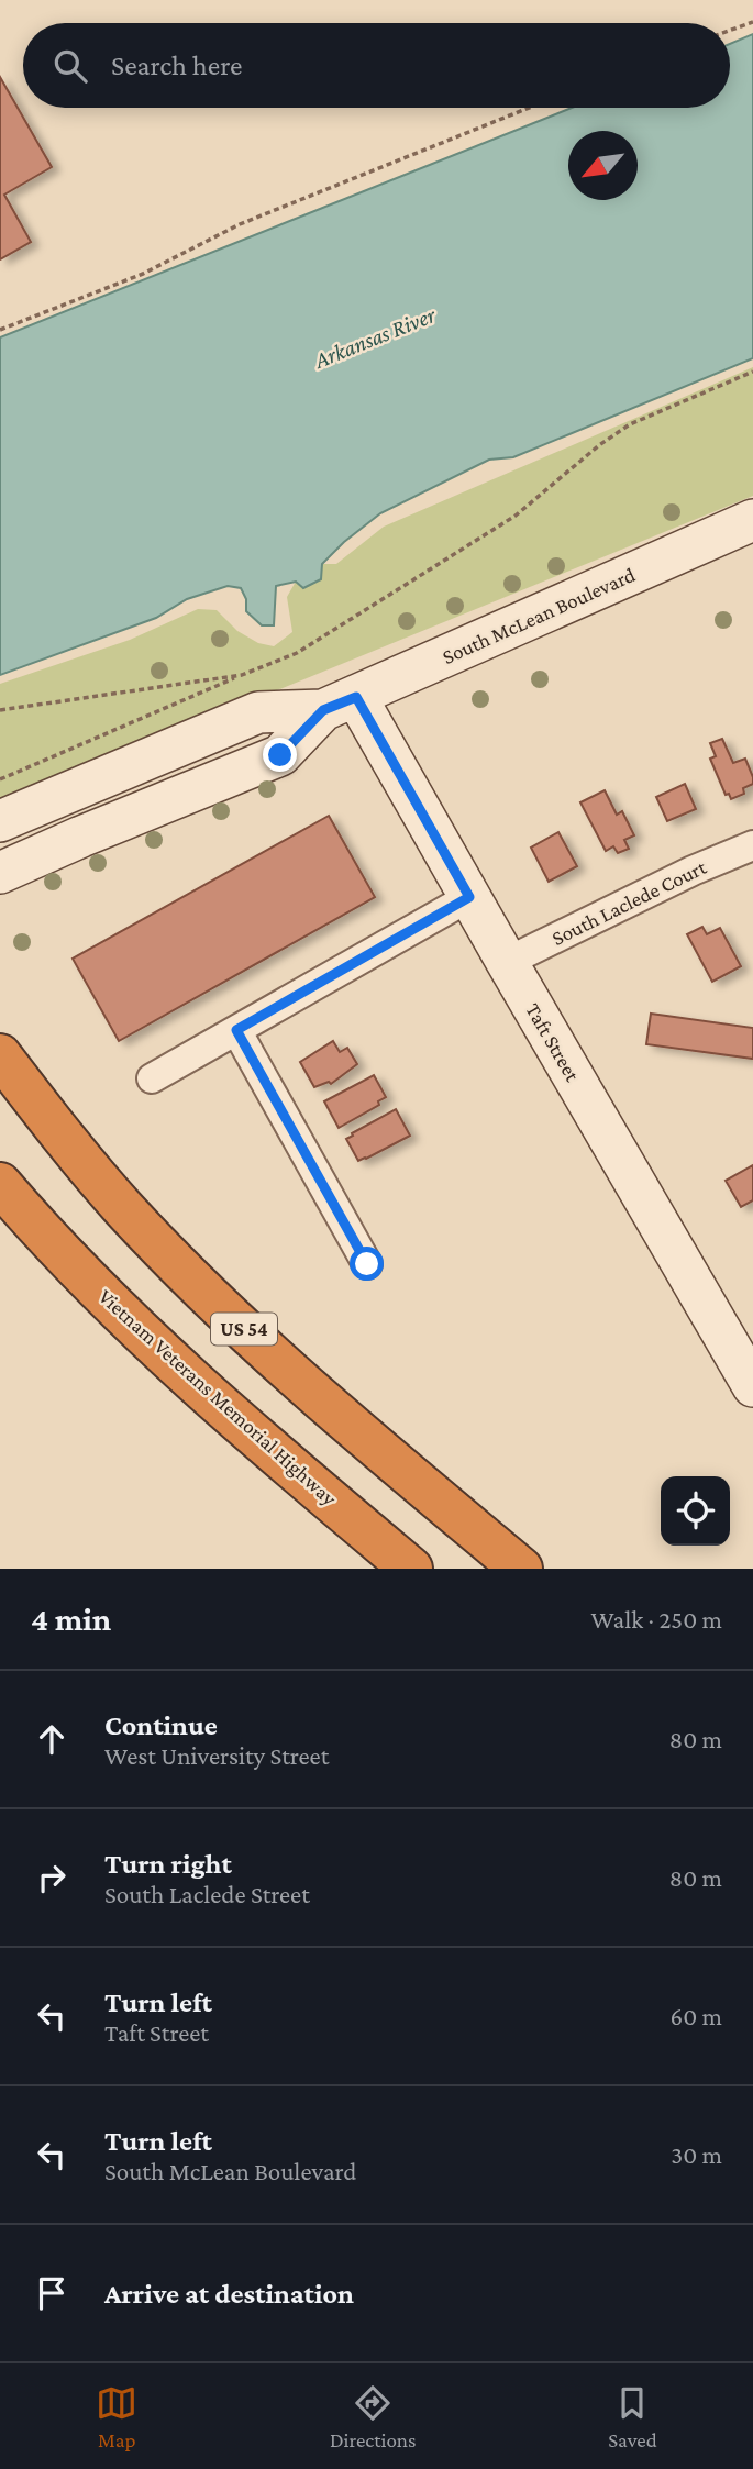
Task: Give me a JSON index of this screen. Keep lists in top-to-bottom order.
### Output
{
  "streets": {
    "highway": ["US 54", "Vietnam Veterans Memorial Highway"],
    "main road": ["South McLean Boulevard", "Taft Street"],
    "street": ["South Laclede Court"]
  },
  "crossings": [
    ["South McLean Boulevard", "Taft Street"],
    ["South Laclede Court", "Taft Street"]
  ],
  "water": ["Arkansas River"],
  "north": "bottom left",
  "page": {
    "search": "Search here",
    "heading": ["4 min", "Walk · 250 m"],
    "list": [
      ["Continue", "West University Street", "80 m"],
      ["Turn right", "South Laclede Street", "80 m"],
      ["Turn left", "Taft Street", "60 m"],
      ["Turn left", "South McLean Boulevard", "30 m"],
      "Arrive at destination"
    ],
    "nav": ["Map", "Directions", "Saved"]
  }
}
